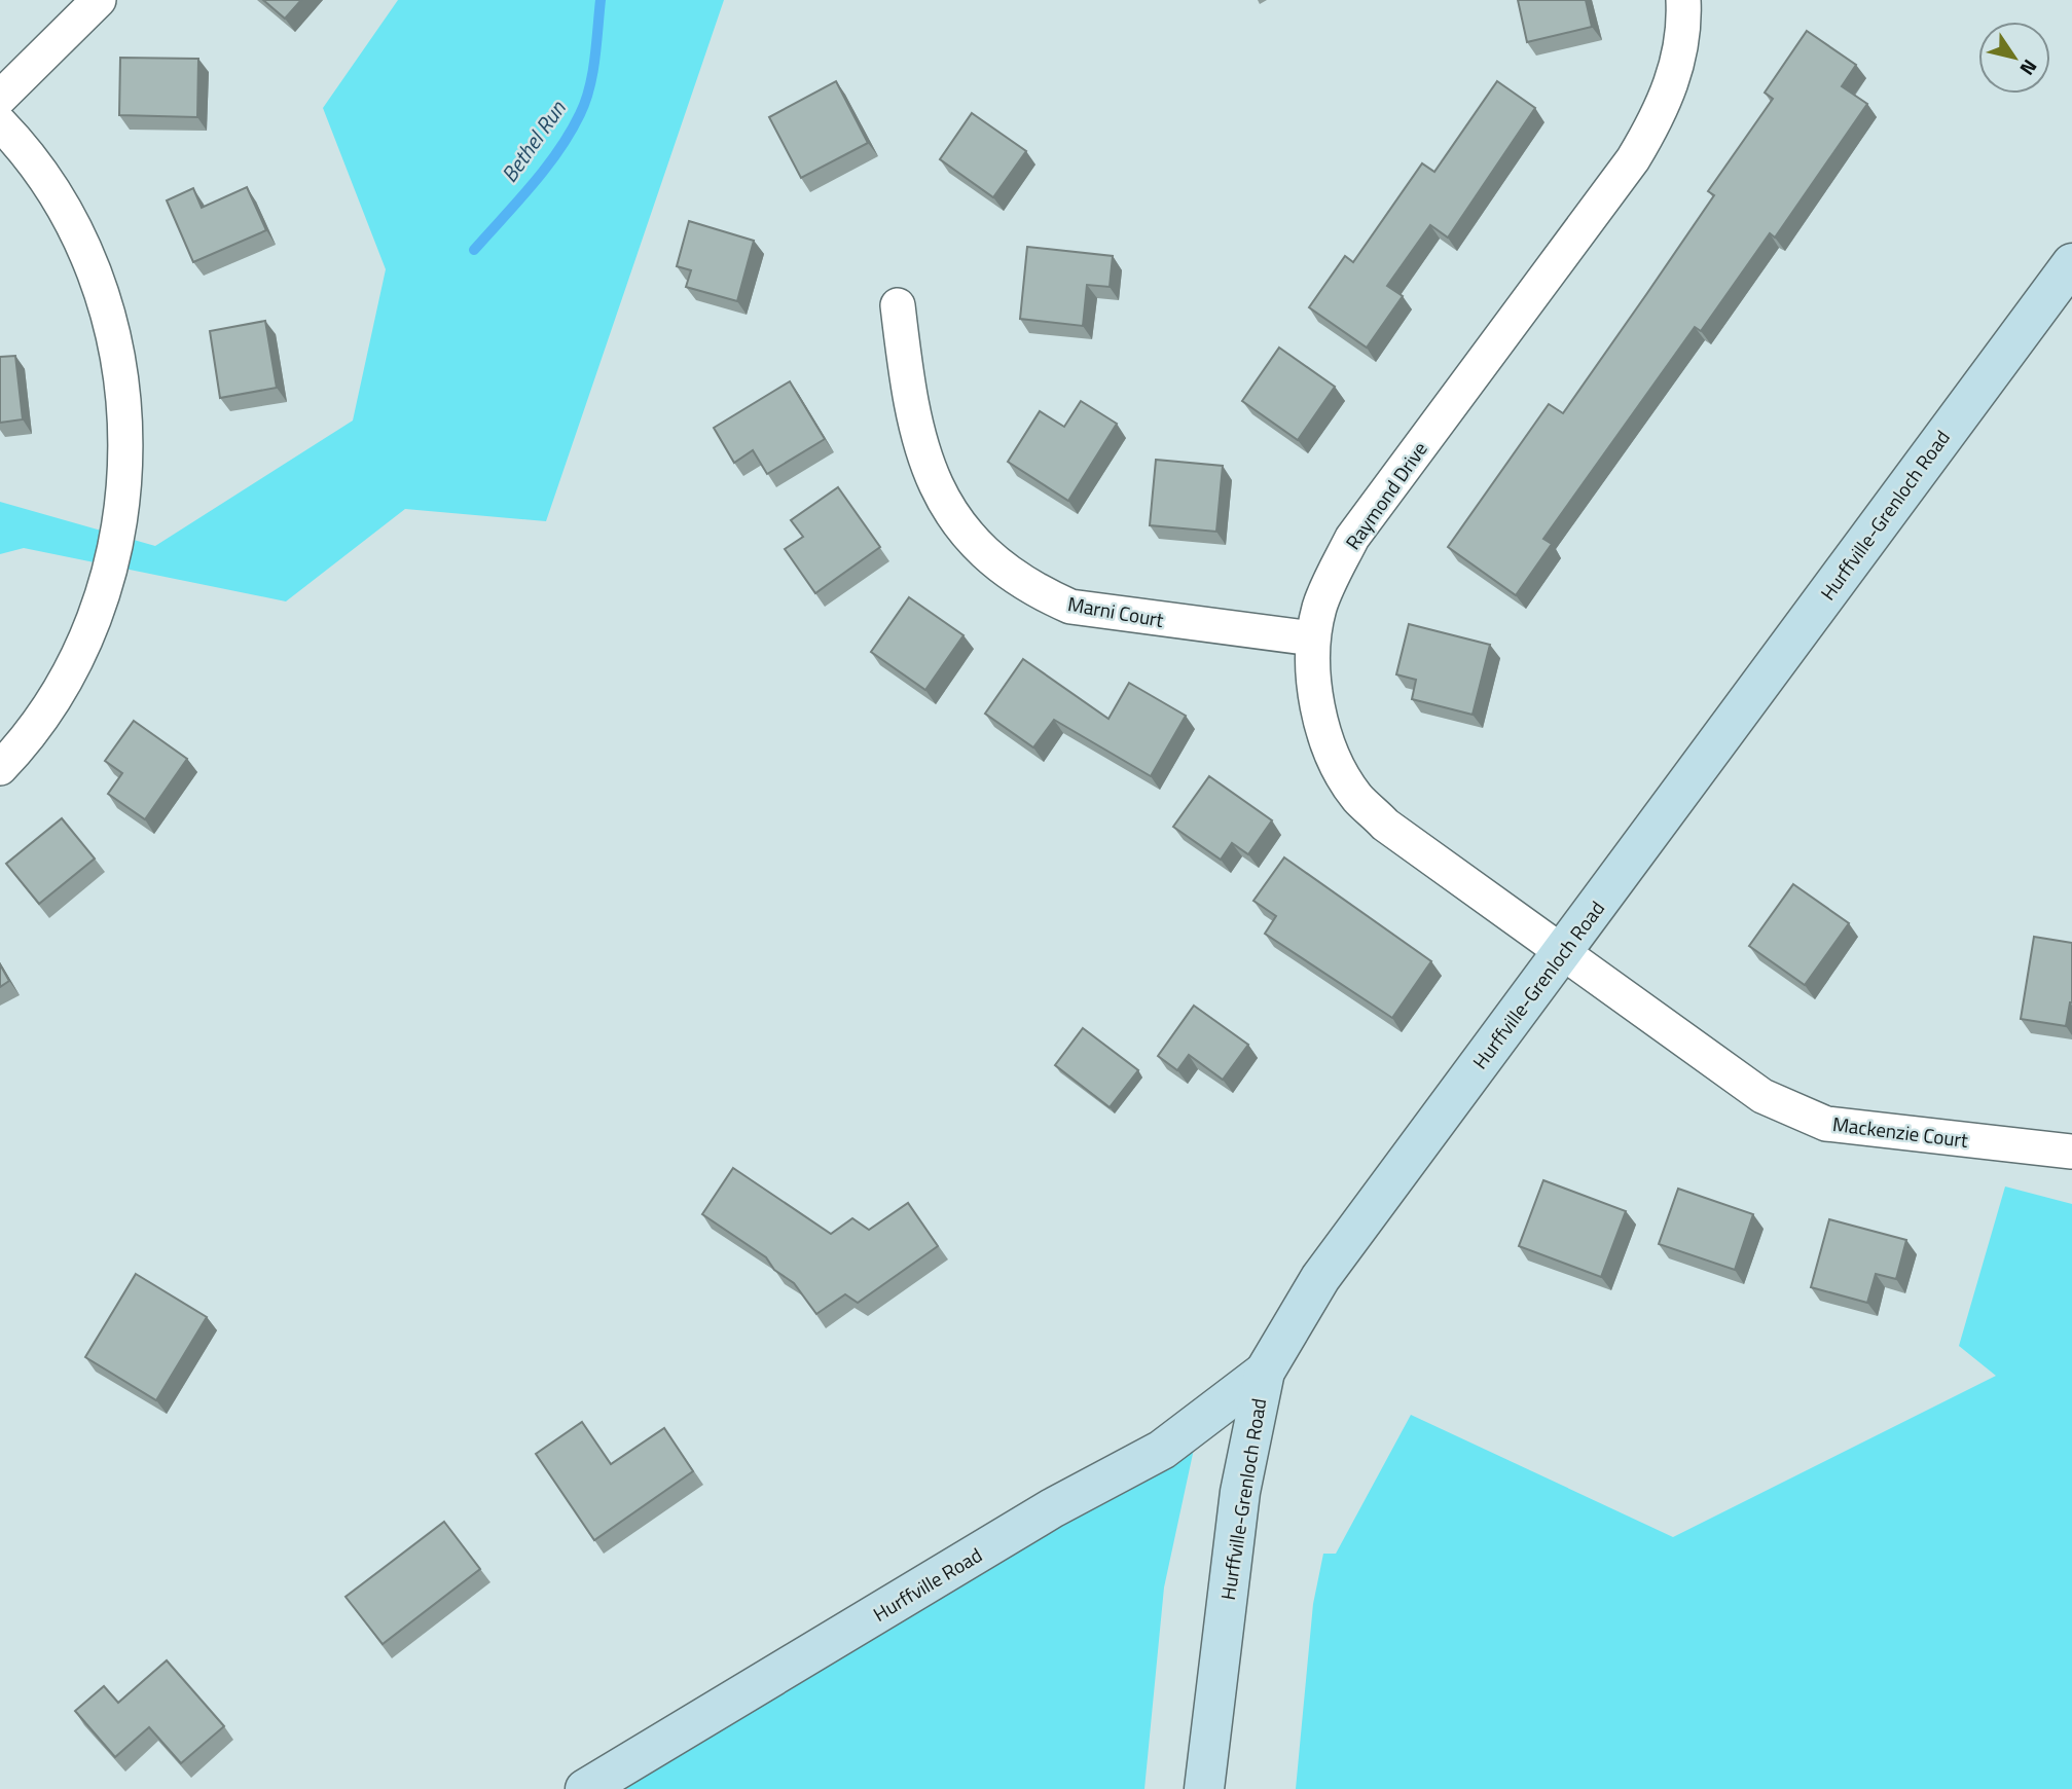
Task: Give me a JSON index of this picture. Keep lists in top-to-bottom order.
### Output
{
  "streets": {
    "main road": ["Hurffville-Grenloch Road", "Hurffville Road"],
    "street": ["Raymond Drive", "Marni Court", "Mackenzie Court"]
  },
  "crossings": [
    ["Raymond Drive", "Hurffville-Grenloch Road"],
    ["Raymond Drive", "Marni Court"],
    ["Raymond Drive", "Mackenzie Court"],
    ["Hurffville-Grenloch Road", "Mackenzie Court"],
    ["Hurffville-Grenloch Road", "Hurffville Road"]
  ],
  "water": ["Bethel Run"],
  "north": "bottom right"
}
